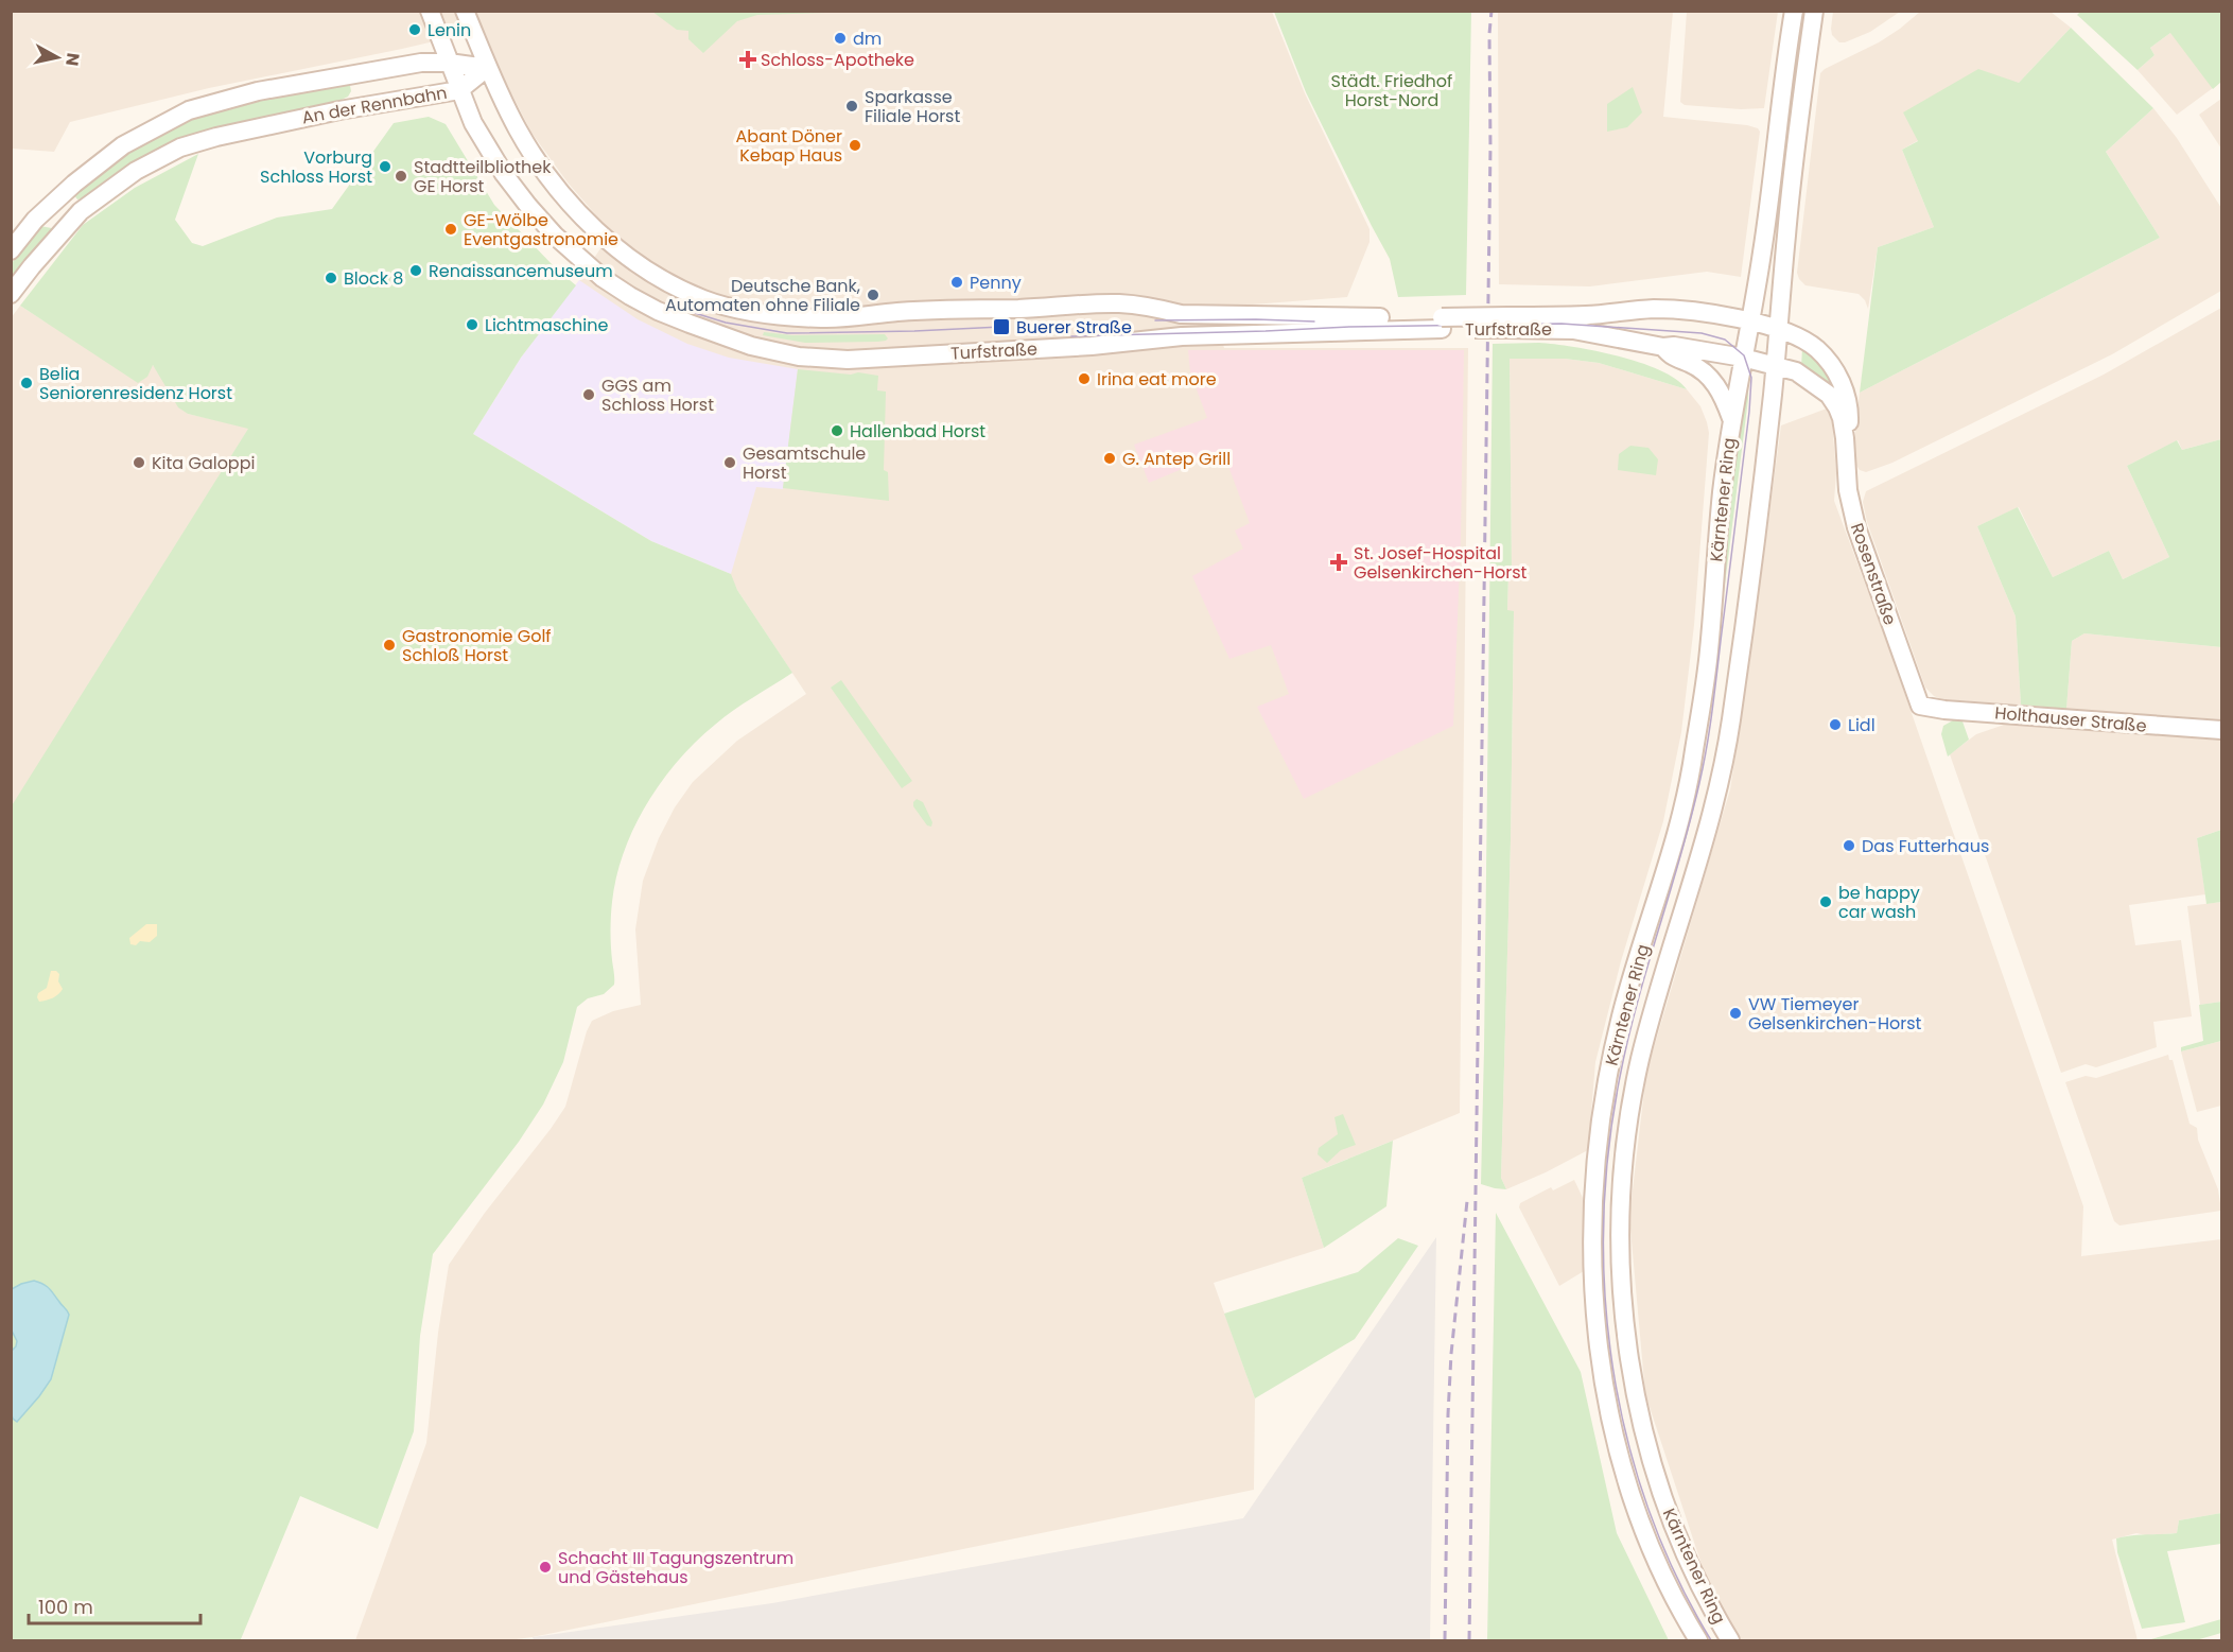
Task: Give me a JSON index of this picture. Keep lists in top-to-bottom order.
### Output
{
  "streets": {
    "main road": [
      "An der Rennbahn",
      "Turfstraße",
      "Kärntener Ring",
      "Rosenstraße",
      "Holthauser Straße"
    ]
  },
  "crossings": [
    ["An der Rennbahn", "Turfstraße"],
    ["Turfstraße", "Kärntener Ring"],
    ["Kärntener Ring", "Rosenstraße"],
    ["Rosenstraße", "Holthauser Straße"]
  ],
  "parks": ["Städt. Friedhof Horst-Nord"],
  "places": {
    "other": [
      "Lenin",
      "dm",
      "Sparkasse Filiale Horst",
      "Abant Döner Kebap Haus",
      "Vorburg Schloss Horst",
      "Stadtteilbliothek GE Horst",
      "GE-Wölbe Eventgastronomie",
      "Renaissancemuseum",
      "Block 8",
      "Penny",
      "Deutsche Bank, Automaten ohne Filiale",
      "Lichtmaschine",
      "Irina eat more",
      "Belia Seniorenresidenz Horst",
      "GGS am Schloss Horst",
      "Hallenbad Horst",
      "G. Antep Grill",
      "Kita Galoppi",
      "Gesamtschule Horst",
      "Gastronomie Golf Schloß Horst",
      "Lidl",
      "Das Futterhaus",
      "be happy car wash",
      "VW Tiemeyer Gelsenkirchen-Horst",
      "Schacht III Tagungszentrum und Gästehaus"
    ],
    "health": ["Schloss-Apotheke", "St. Josef-Hospital Gelsenkirchen-Horst"],
    "transit": ["Buerer Straße"]
  },
  "scale_bar": "100 m",
  "north": "right"
}
